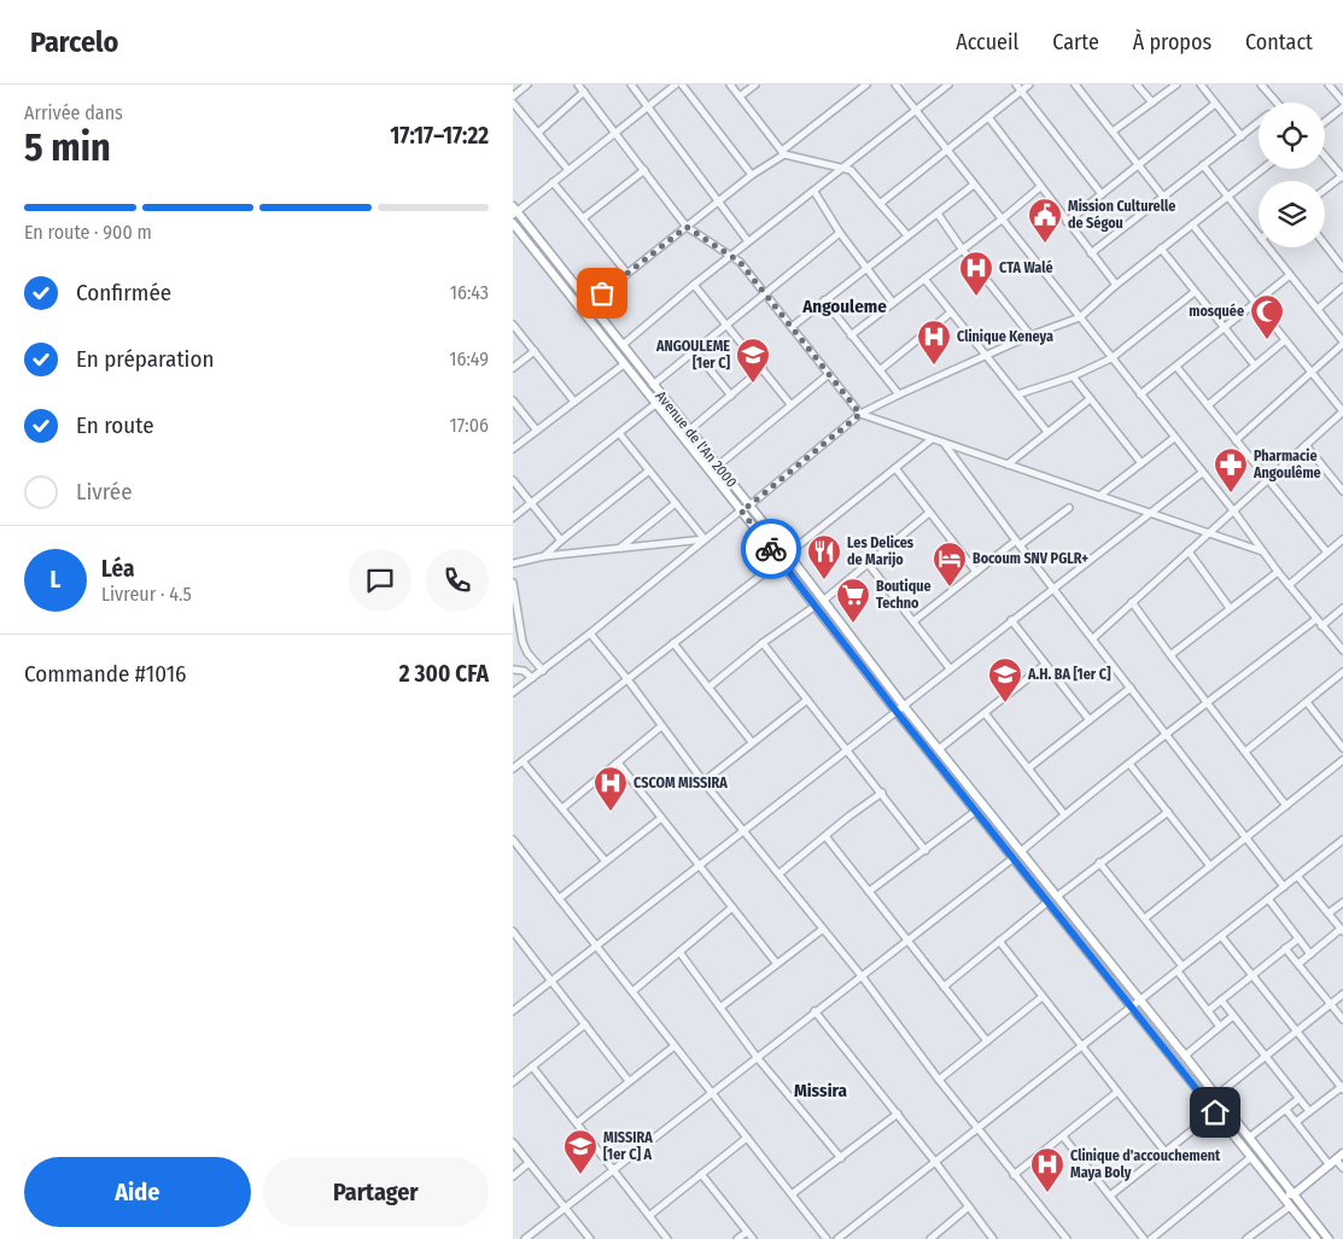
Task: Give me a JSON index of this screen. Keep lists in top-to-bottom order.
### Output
{
  "streets": {
    "main road": ["Avenue de l'An 2000"]
  },
  "districts": ["Angouleme", "Missira"],
  "places": {
    "public building": ["Mission Culturelle de Ségou"],
    "hospital": [
      "CTA Walé",
      "Clinique Keneya",
      "CSCOM MISSIRA",
      "Clinique d'accouchement Maya Boly"
    ],
    "mosque": ["mosquée"],
    "school or university": ["ANGOULEME [1er C]", "A.H. BA [1er C]", "MISSIRA [1er C] A"],
    "pharmacy": ["Pharmacie Angoulême"],
    "restaurant": ["Les Delices de Marijo"],
    "hotel": ["Bocoum SNV PGLR+"],
    "supermarket": ["Boutique Techno"]
  },
  "page": {
    "header": "Parcelo",
    "nav": [
      "Accueil",
      "Carte",
      "À propos",
      "Contact"
    ],
    "heading": ["5 min", "Arrivée dans", "17:17–17:22"],
    "panel": [
      "Léa",
      "Livreur · 4.5",
      "Commande #1016",
      "2 300 CFA"
    ],
    "bar": "En route · 900 m",
    "list": [
      ["Confirmée", "16:43"],
      ["En préparation", "16:49"],
      ["En route", "17:06"],
      "Livrée"
    ],
    "round": "L",
    "buttons": ["Aide", "Partager"]
  }
}
